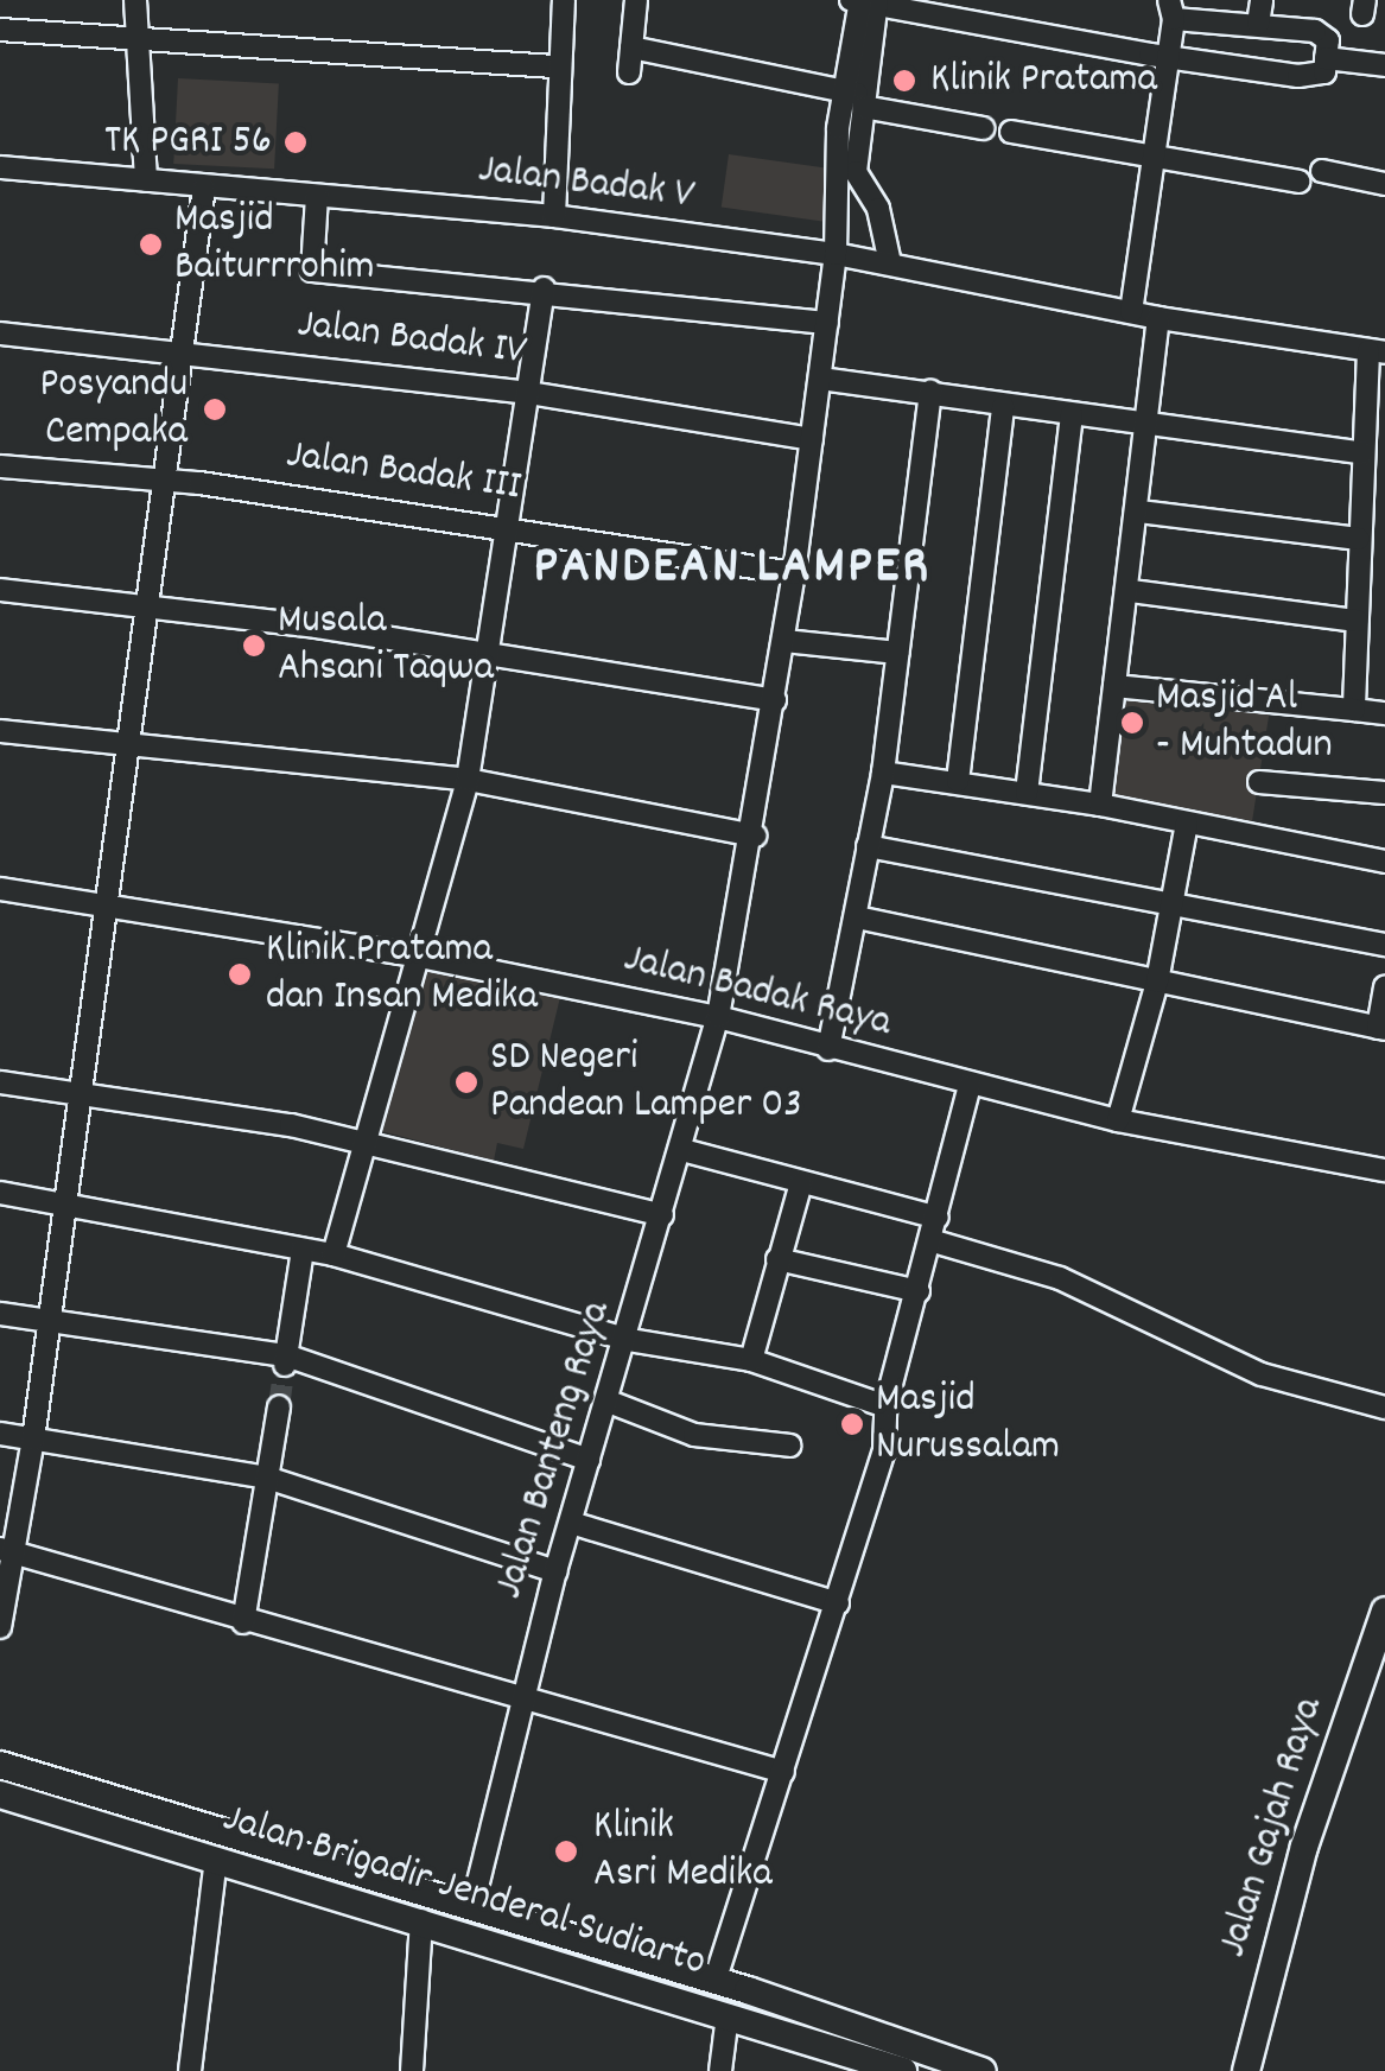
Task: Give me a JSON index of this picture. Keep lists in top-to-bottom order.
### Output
{
  "streets": {
    "main road": ["Jalan Gajah Raya", "Jalan Brigadir Jenderal Sudiarto"],
    "street": [
      "Jalan Badak V",
      "Jalan Badak IV",
      "Jalan Badak III",
      "Jalan Badak Raya",
      "Jalan Banteng Raya"
    ]
  },
  "crossings": [
    ["Jalan Badak V", "Jalan Banteng Raya"],
    ["Jalan Badak IV", "Jalan Banteng Raya"],
    ["Jalan Badak III", "Jalan Banteng Raya"],
    ["Jalan Badak Raya", "Jalan Banteng Raya"],
    ["Jalan Banteng Raya", "Jalan Brigadir Jenderal Sudiarto"]
  ],
  "districts": ["PANDEAN LAMPER"],
  "places": [
    "Klinik Pratama",
    "TK PGRI 56",
    "Masjid Baiturrrohim",
    "Posyandu Cempaka",
    "Musala Ahsani Taqwa",
    "Masjid Al - Muhtadun",
    "Klinik Pratama dan Insan Medika",
    "SD Negeri Pandean Lamper 03",
    "Masjid Nurussalam",
    "Klinik Asri Medika"
  ]
}
